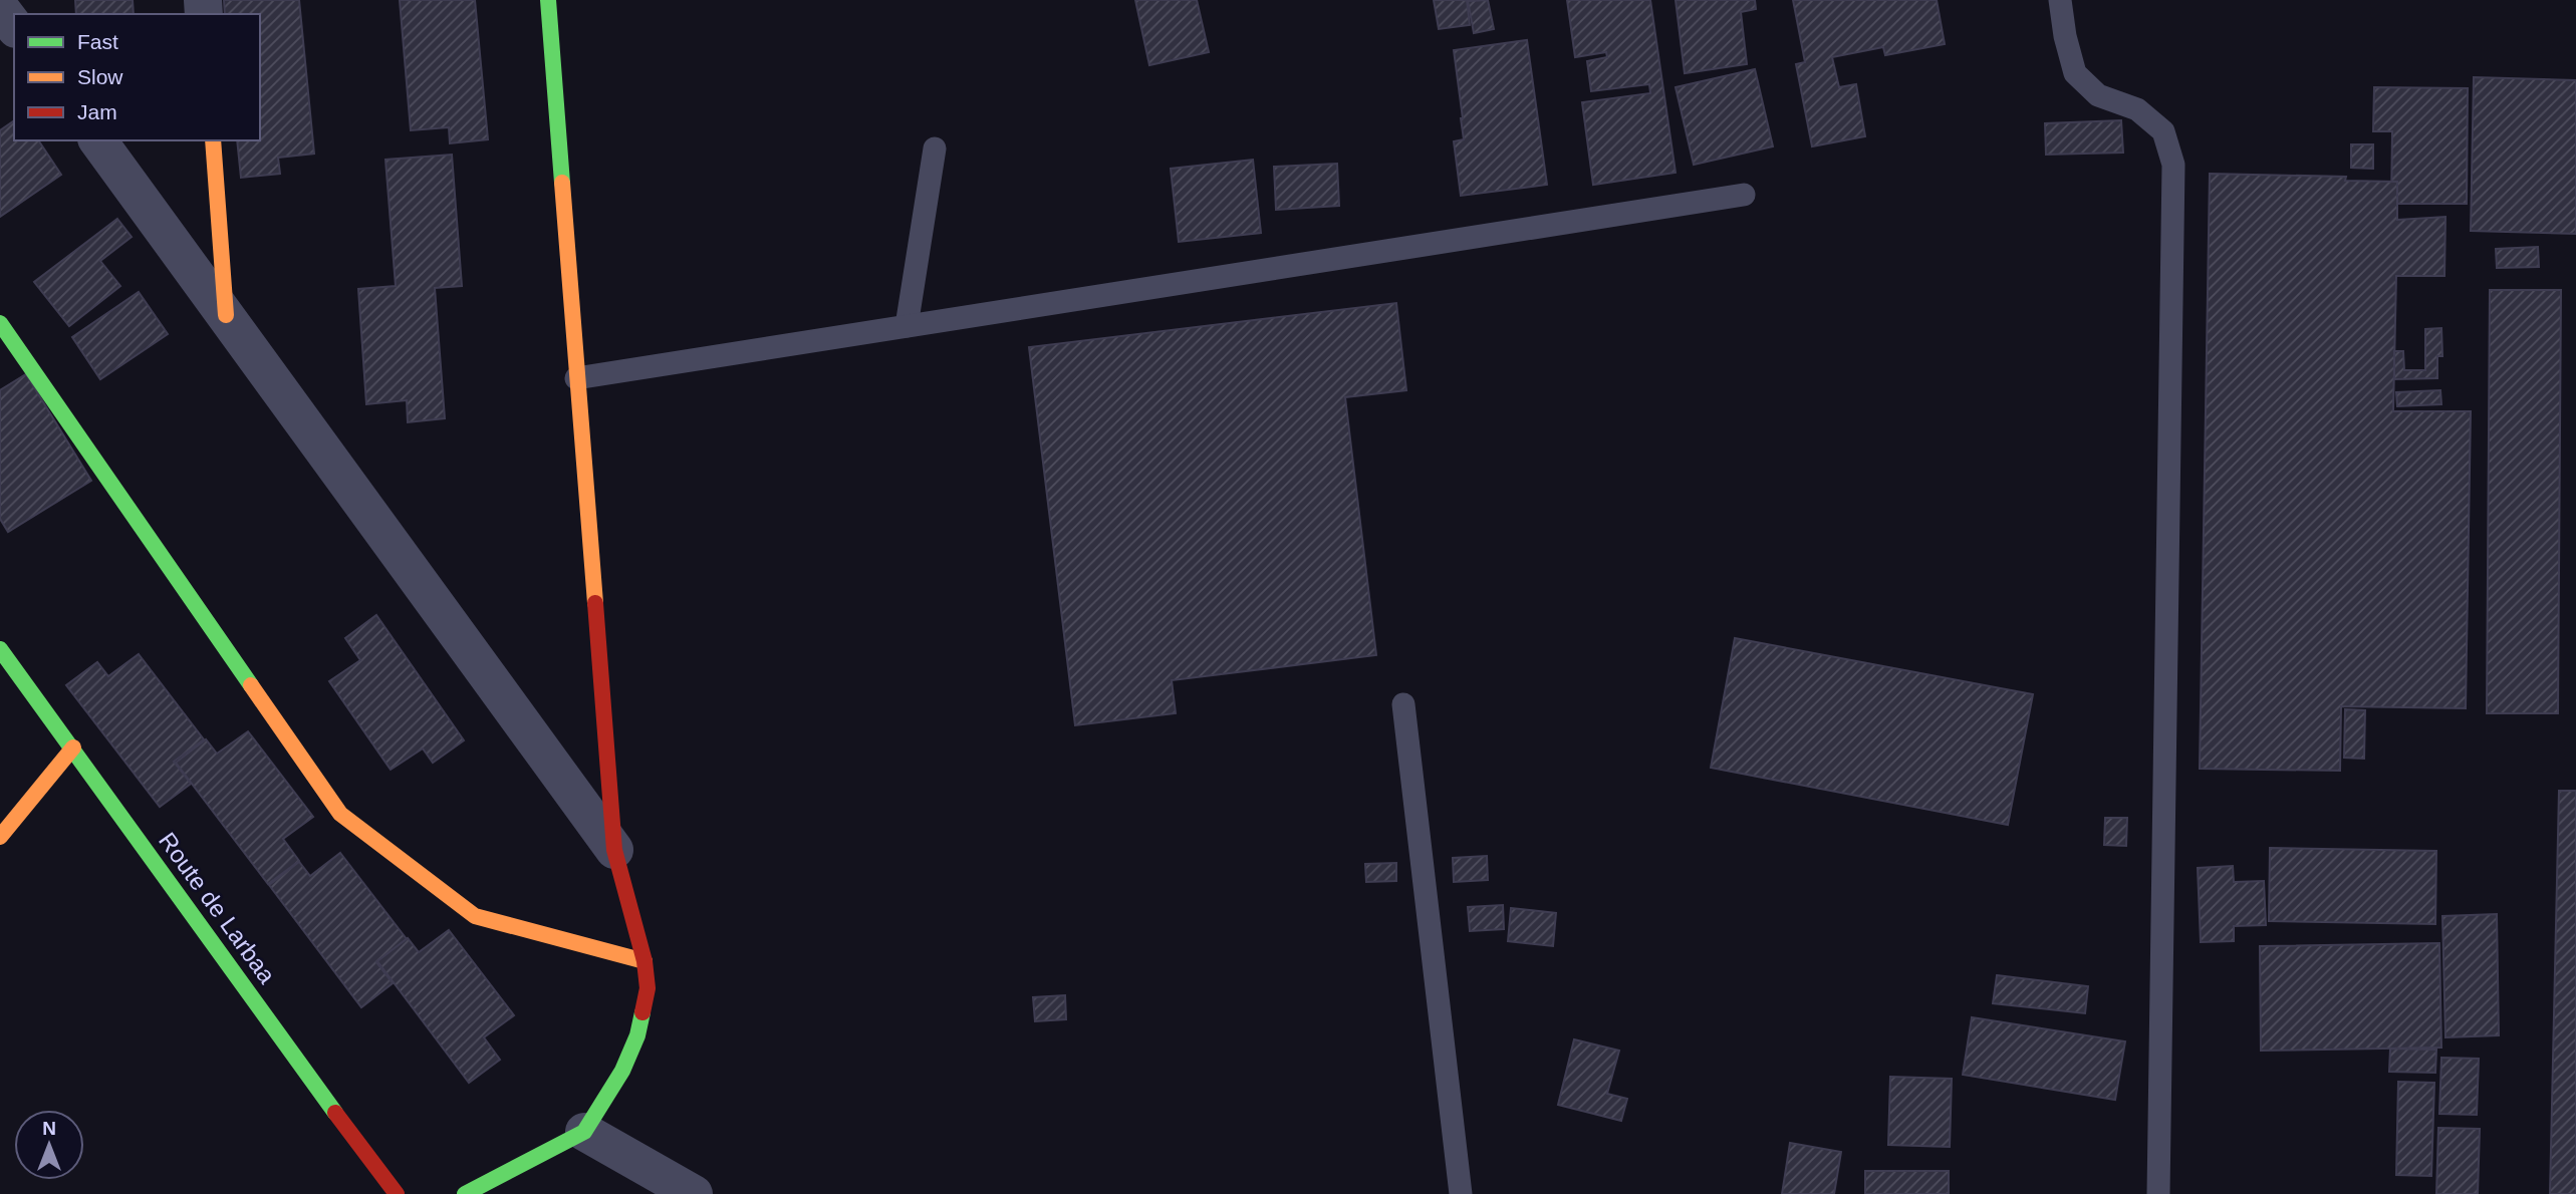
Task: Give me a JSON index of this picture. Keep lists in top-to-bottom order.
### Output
{
  "streets": {
    "street": ["Route de Larbaa"]
  },
  "legend": ["Fast", "Slow", "Jam"],
  "north": "top"
}
